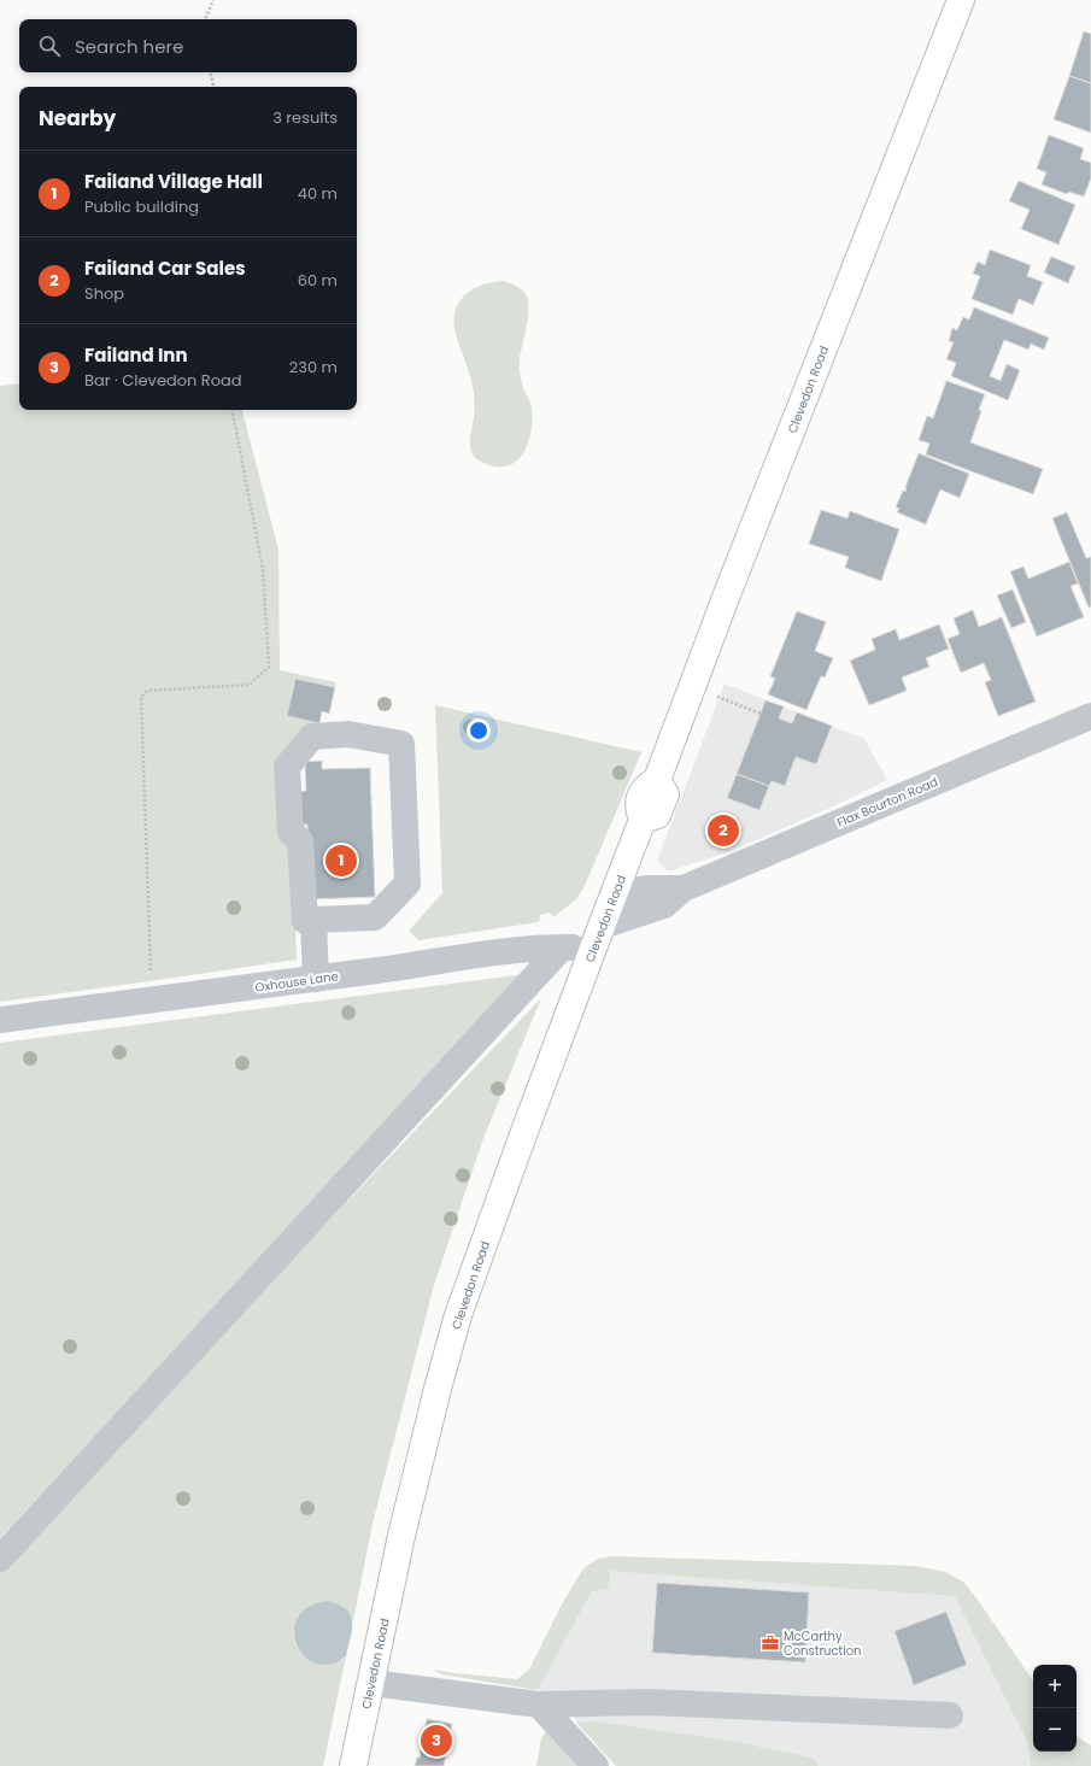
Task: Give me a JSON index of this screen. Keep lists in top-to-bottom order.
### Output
{
  "streets": {
    "main road": ["Clevedon Road"],
    "street": ["Flax Bourton Road", "Oxhouse Lane"]
  },
  "crossings": [
    ["Clevedon Road", "Flax Bourton Road"],
    ["Clevedon Road", "Oxhouse Lane"],
    ["Flax Bourton Road", "Oxhouse Lane"]
  ],
  "places": {
    "office": ["McCarthy Construction"]
  },
  "page": {
    "search": "Search here",
    "heading": ["Nearby", "3 results"],
    "list": [
      {
        "mark": "1",
        "name": "Failand Village Hall",
        "note": "Public building",
        "value": "40 m"
      },
      {
        "mark": "2",
        "name": "Failand Car Sales",
        "note": "Shop",
        "value": "60 m"
      },
      {
        "mark": "3",
        "name": "Failand Inn",
        "note": "Bar · Clevedon Road",
        "value": "230 m"
      }
    ],
    "pins": ["2", "1", "3"],
    "map_buttons": ["+", "−"]
  }
}
